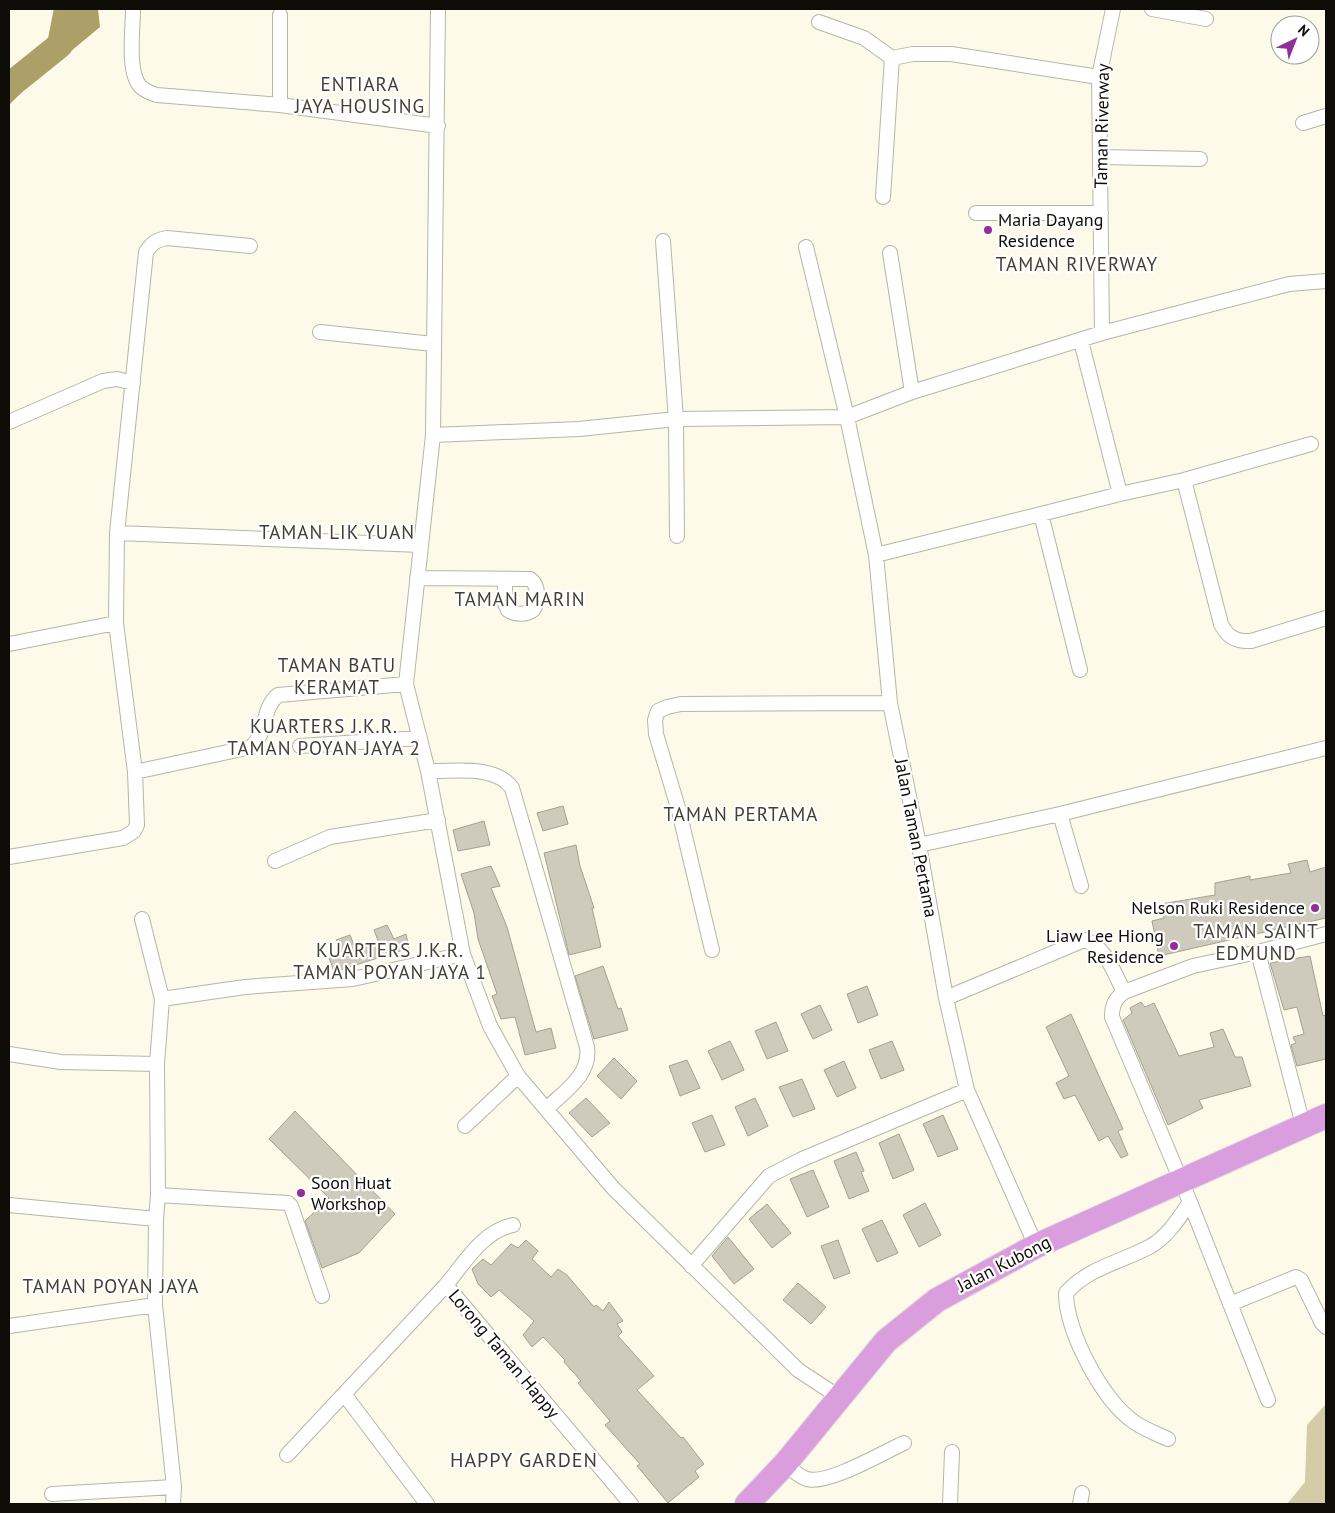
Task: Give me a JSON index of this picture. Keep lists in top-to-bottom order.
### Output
{
  "streets": {
    "highway": ["Jalan Kubong"],
    "street": ["Taman Riverway", "Jalan Taman Pertama", "Lorong Taman Happy"]
  },
  "crossings": [
    ["Jalan Taman Pertama", "Jalan Kubong"]
  ],
  "districts": [
    "ENTIARA JAYA HOUSING",
    "TAMAN RIVERWAY",
    "TAMAN LIK YUAN",
    "TAMAN MARIN",
    "TAMAN BATU KERAMAT",
    "KUARTERS J.K.R. TAMAN POYAN JAYA 2",
    "TAMAN PERTAMA",
    "TAMAN SAINT EDMUND",
    "KUARTERS J.K.R. TAMAN POYAN JAYA 1",
    "TAMAN POYAN JAYA",
    "HAPPY GARDEN"
  ],
  "places": [
    "Maria Dayang Residence",
    "Nelson Ruki Residence",
    "Liaw Lee Hiong Residence",
    "Soon Huat Workshop"
  ],
  "north": "top right"
}
